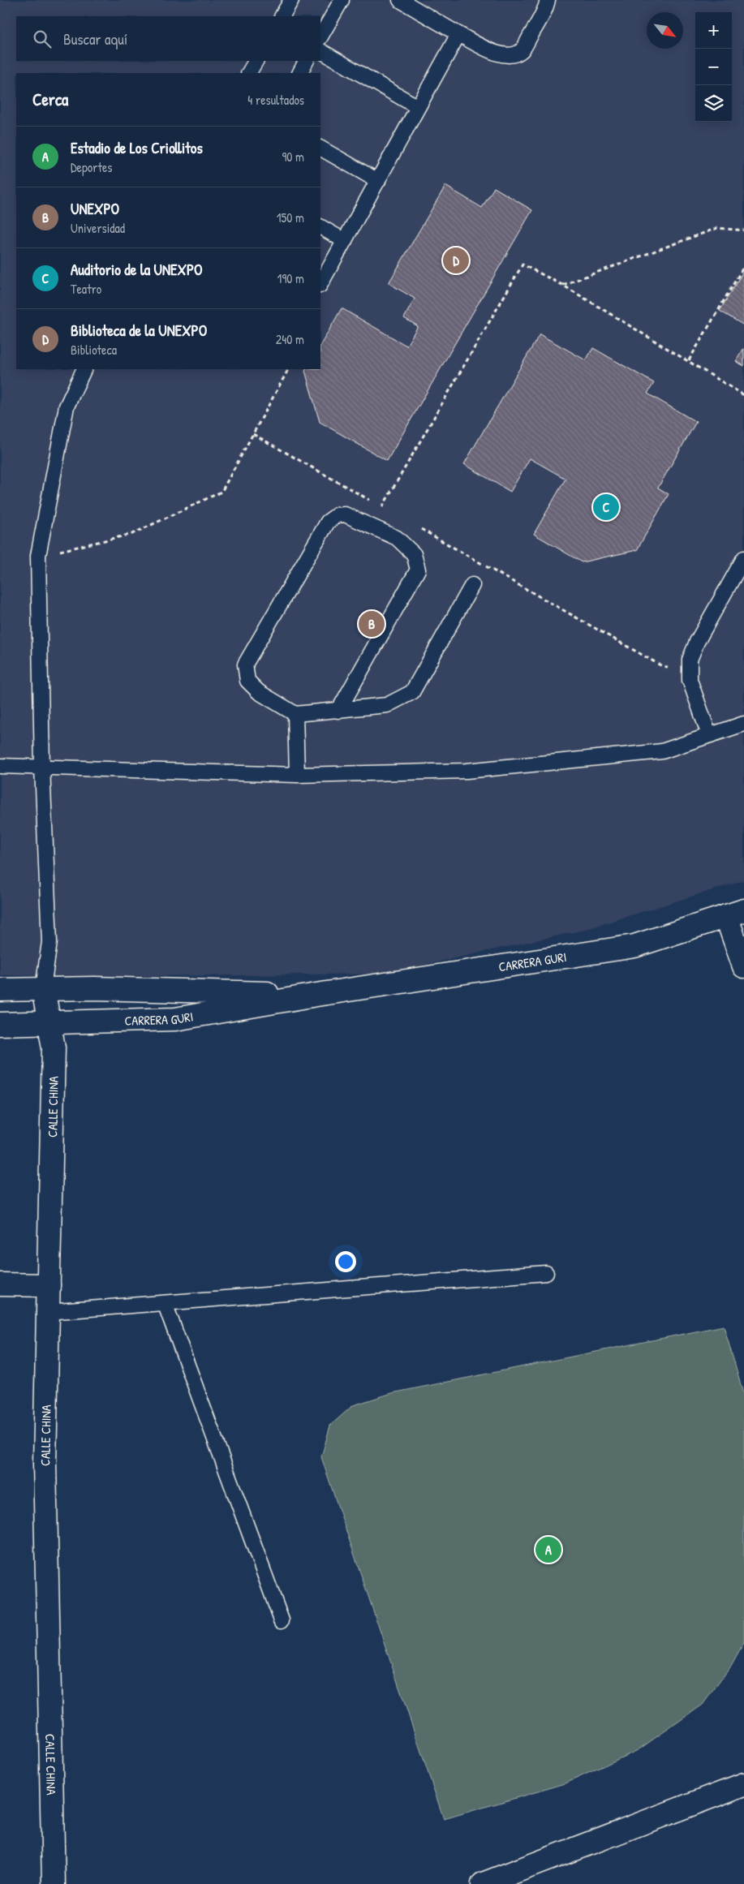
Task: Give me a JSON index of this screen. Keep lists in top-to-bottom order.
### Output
{
  "streets": {
    "street": ["CARRERA GURI", "CALLE CHINA"]
  },
  "crossings": [
    ["CARRERA GURI", "CALLE CHINA"]
  ],
  "north": "bottom right",
  "page": {
    "map_buttons": ["+", "−"],
    "search": "Buscar aquí",
    "heading": ["Cerca", "4 resultados"],
    "list": [
      {
        "mark": "A",
        "name": "Estadio de Los Criollitos",
        "note": "Deportes",
        "value": "90 m"
      },
      {
        "mark": "B",
        "name": "UNEXPO",
        "note": "Universidad",
        "value": "150 m"
      },
      {
        "mark": "C",
        "name": "Auditorio de la UNEXPO",
        "note": "Teatro",
        "value": "190 m"
      },
      {
        "mark": "D",
        "name": "Biblioteca de la UNEXPO",
        "note": "Biblioteca",
        "value": "240 m"
      }
    ],
    "pins": [
      "D",
      "C",
      "B",
      "A"
    ]
  }
}
